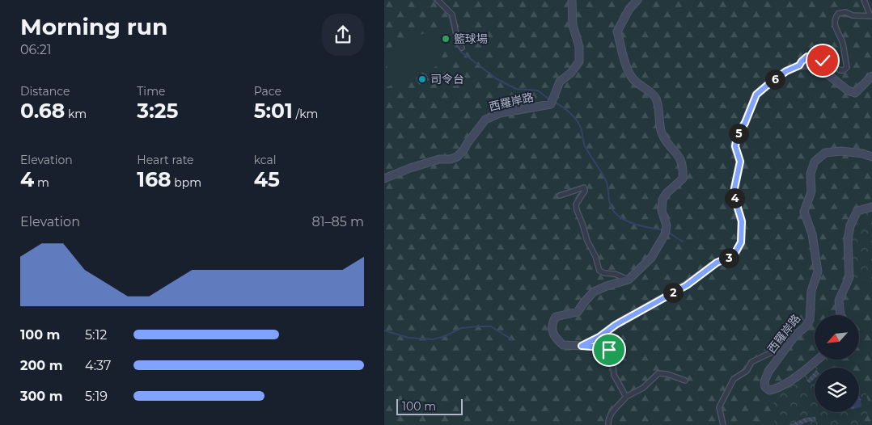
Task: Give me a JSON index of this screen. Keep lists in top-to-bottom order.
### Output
{
  "streets": {
    "street": ["西羅岸路"]
  },
  "places": ["籃球場", "司令台"],
  "scale_bar": "100 m",
  "north": "bottom left",
  "page": {
    "heading": ["Morning run", "06:21"],
    "stats": [
      ["Distance", "0.68 km"],
      ["Time", "3:25"],
      ["Pace", "5:01 /km"],
      ["Elevation", "4 m"],
      ["Heart rate", "168 bpm"],
      ["kcal", "45"]
    ],
    "pins": [
      "6",
      "5",
      "4",
      "3",
      "2"
    ],
    "chart": ["Elevation", "81–85 m"],
    "list": [
      {
        "name": "100 m",
        "note": "5:12"
      },
      {
        "name": "200 m",
        "note": "4:37"
      },
      {
        "name": "300 m",
        "note": "5:19"
      }
    ],
    "scale": "100 m"
  }
}
